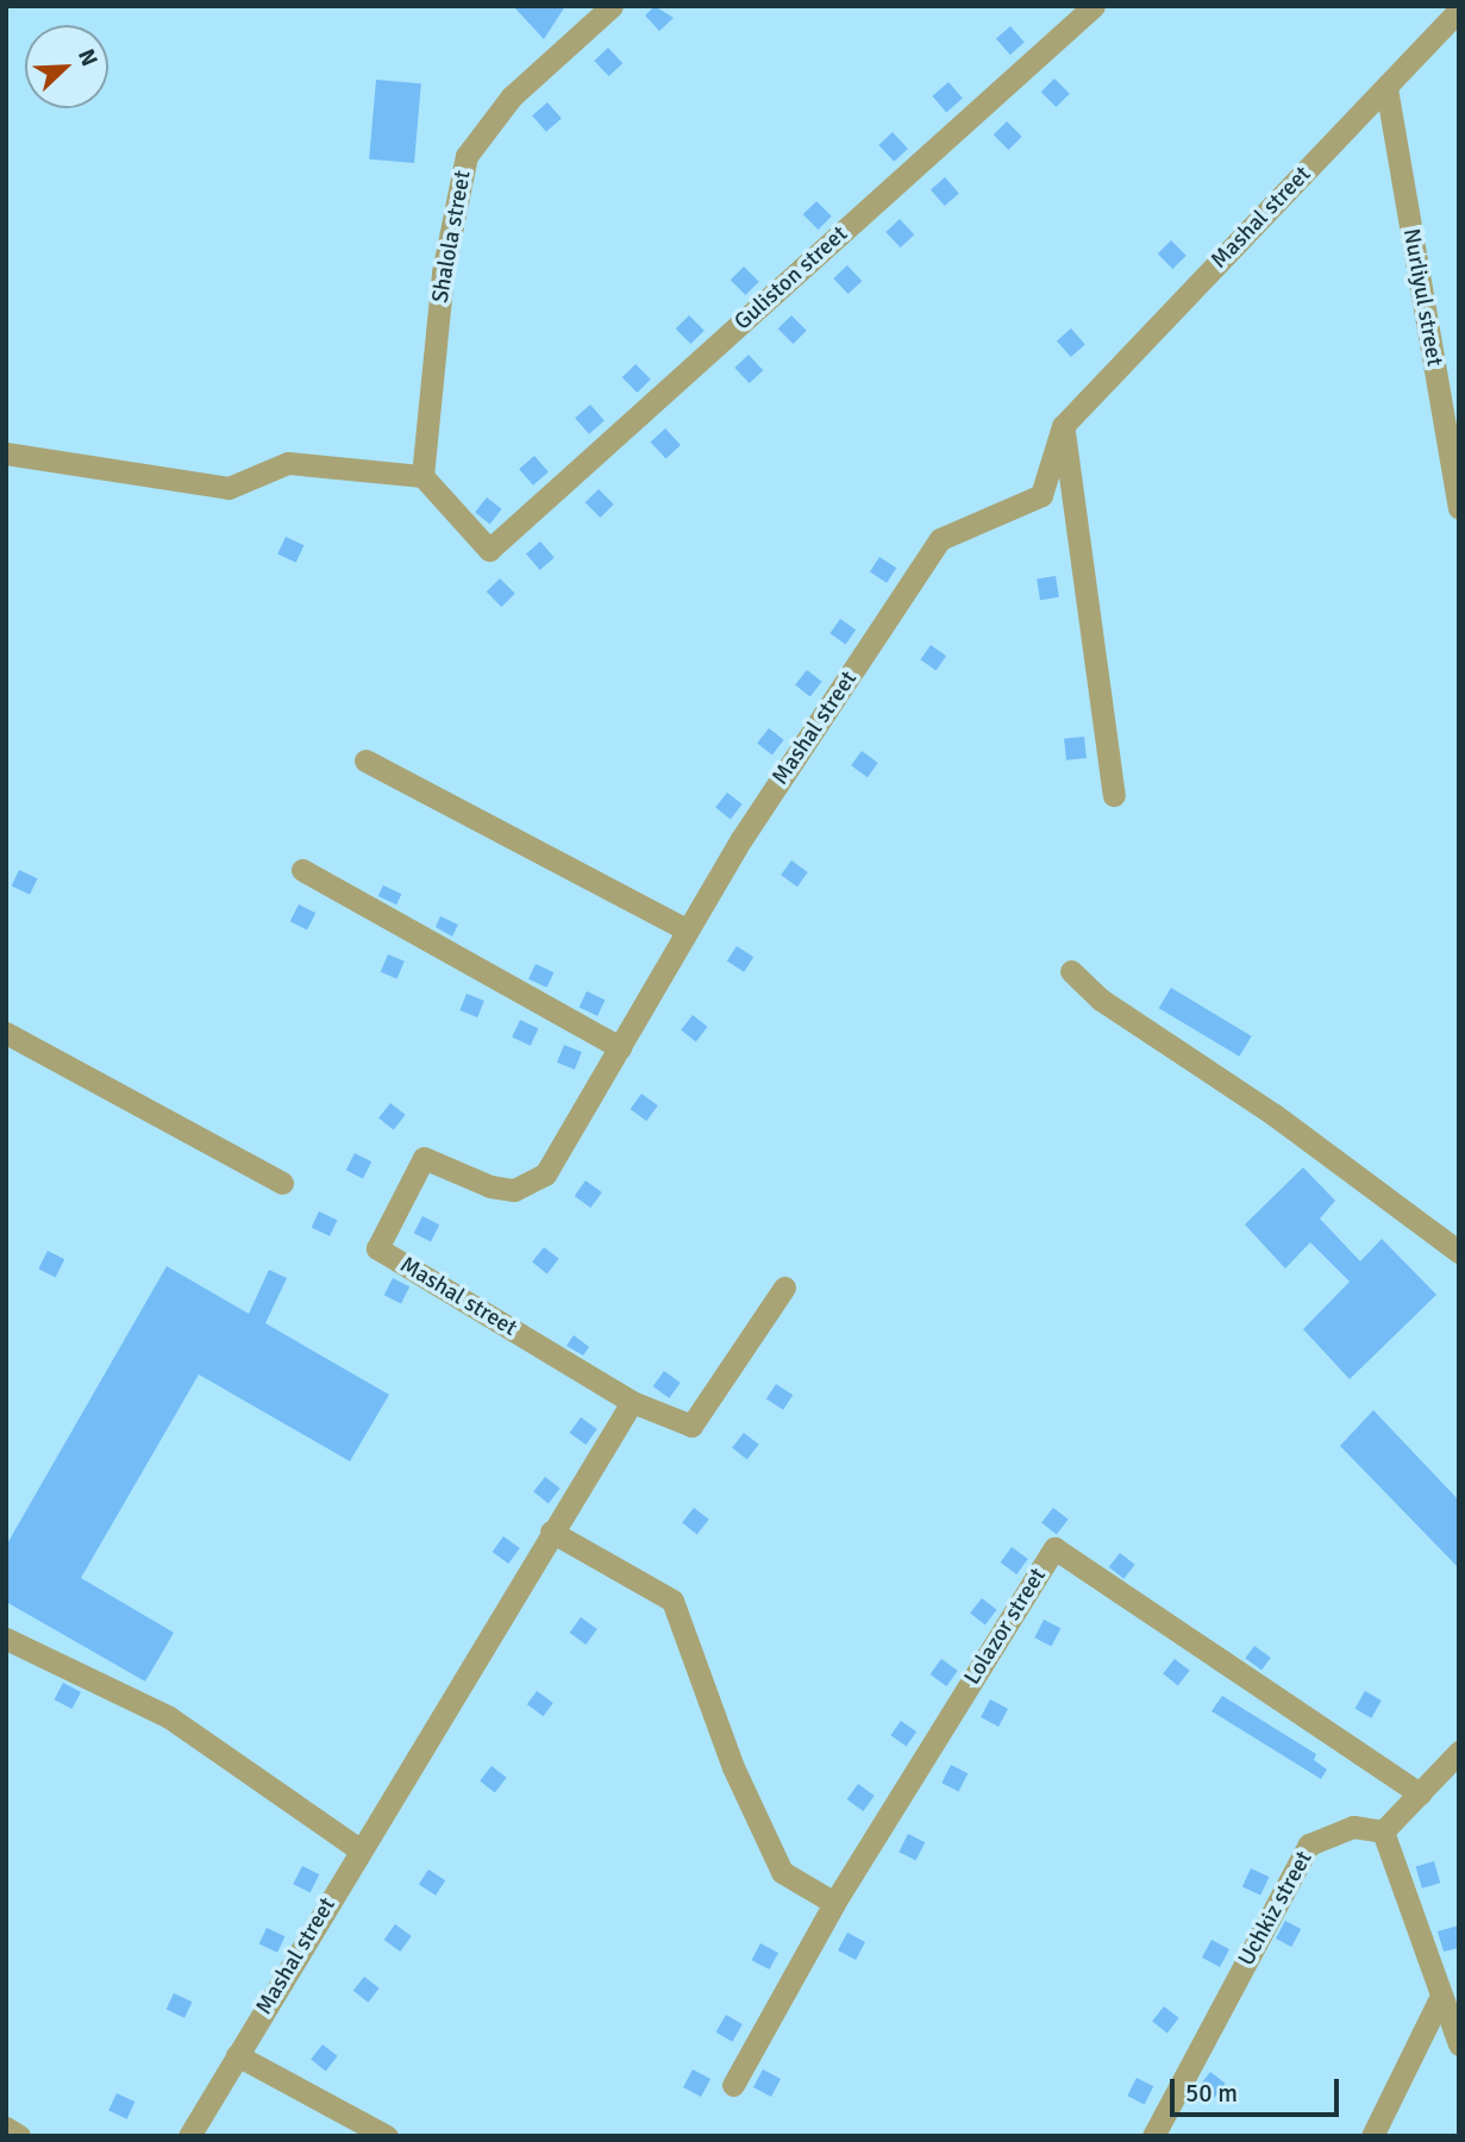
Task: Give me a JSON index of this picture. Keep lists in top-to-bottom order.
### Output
{
  "streets": {
    "street": [
      "Mashal street",
      "Shalola street",
      "Guliston street",
      "Nurliyul street",
      "Lolazor street",
      "Uchkiz street"
    ]
  },
  "crossings": [
    ["Mashal street", "Nurliyul street"],
    ["Shalola street", "Guliston street"]
  ],
  "scale_bar": "50 m",
  "north": "top right"
}
